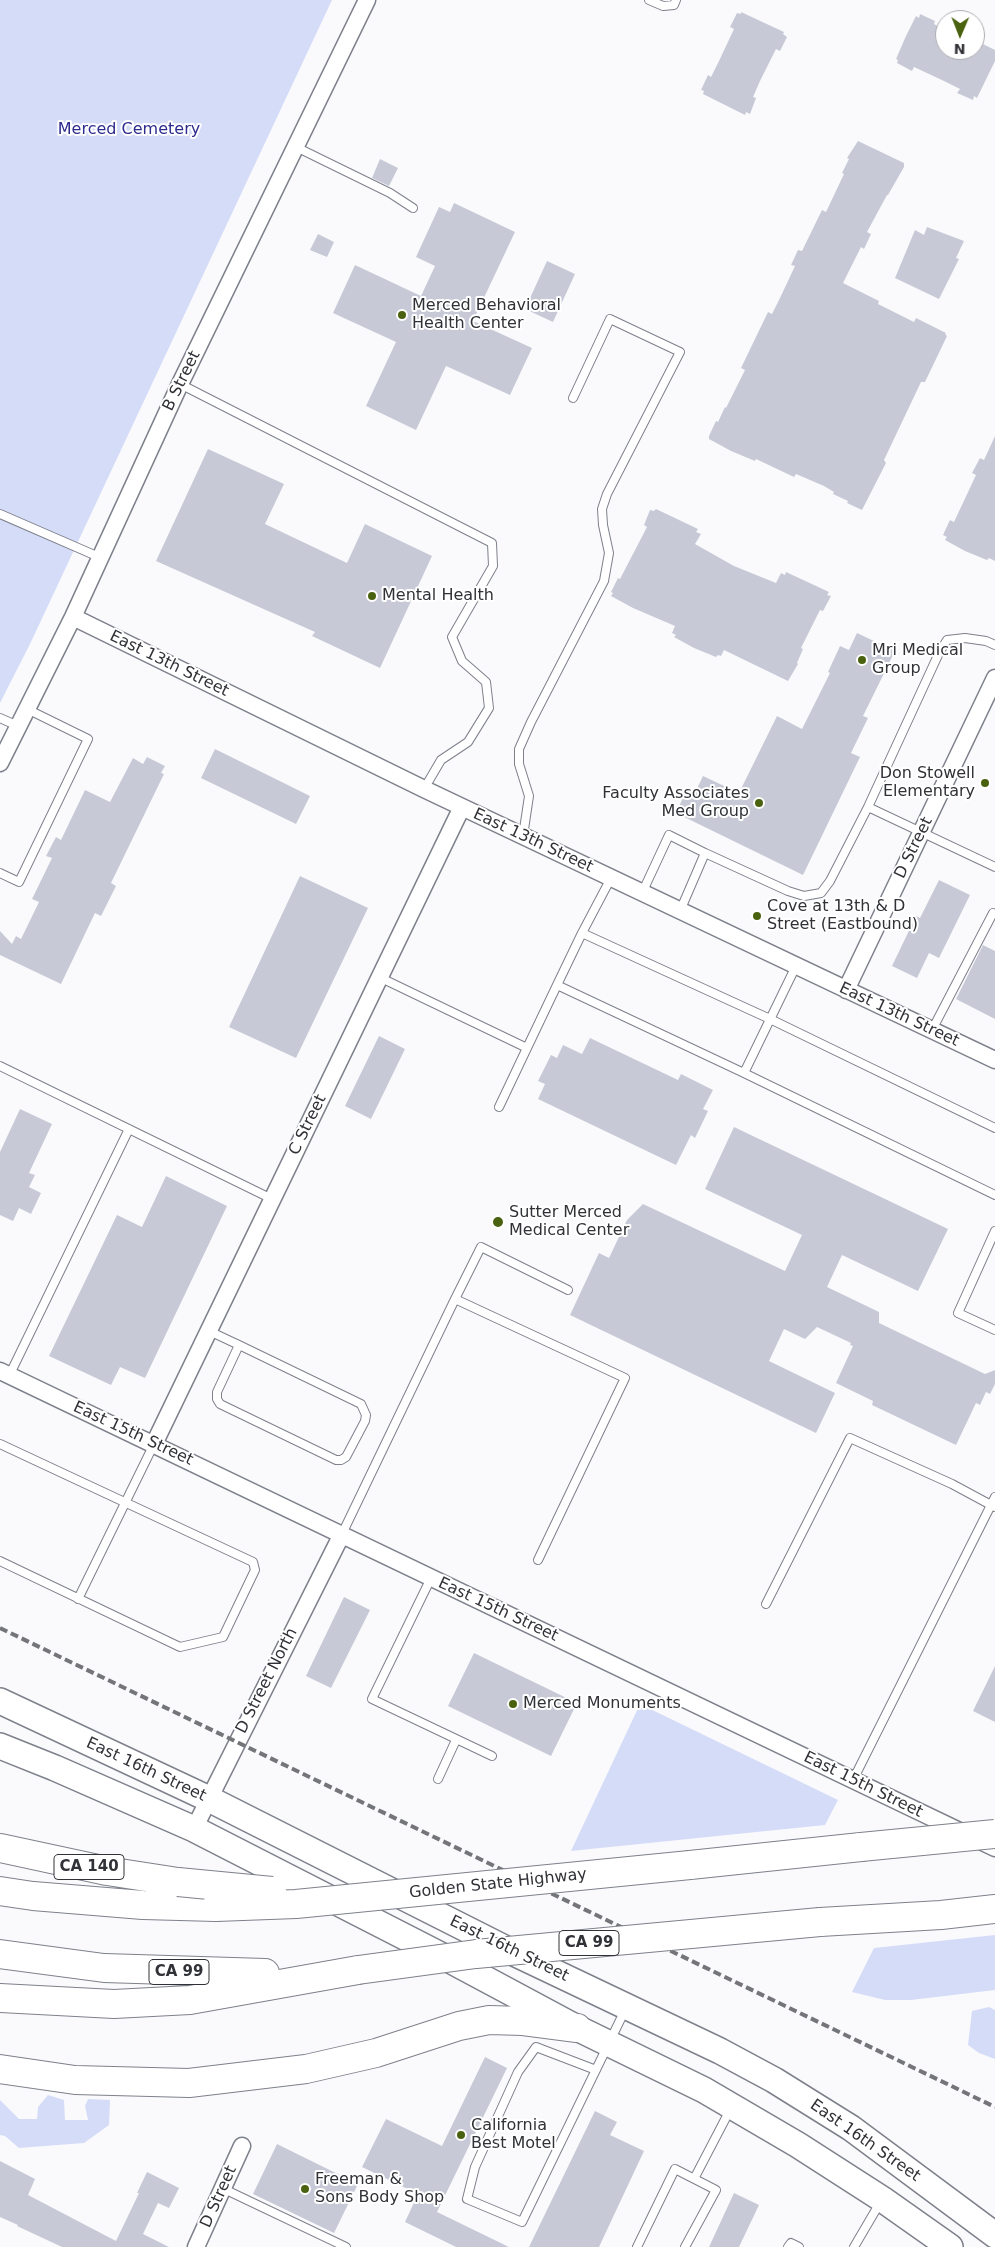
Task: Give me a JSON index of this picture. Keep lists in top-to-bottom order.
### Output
{
  "streets": {
    "highway": ["CA 140", "Golden State Highway", "CA 99"],
    "main road": ["East 16th Street"],
    "street": [
      "B Street",
      "East 13th Street",
      "D Street",
      "C Street",
      "East 15th Street",
      "D Street North"
    ]
  },
  "crossings": [
    ["B Street", "East 13th Street"],
    ["East 13th Street", "D Street"],
    ["East 13th Street", "C Street"],
    ["C Street", "East 15th Street"],
    ["East 15th Street", "D Street North"],
    ["D Street North", "East 16th Street"],
    ["CA 140", "Golden State Highway"]
  ],
  "parks": ["Merced Cemetery"],
  "places": [
    "Merced Behavioral Health Center",
    "Mental Health",
    "Mri Medical Group",
    "Don Stowell Elementary",
    "Faculty Associates Med Group",
    "Cove at 13th & D Street (Eastbound)",
    "Sutter Merced Medical Center",
    "Merced Monuments",
    "California Best Motel",
    "Freeman & Sons Body Shop"
  ],
  "north": "bottom"
}
